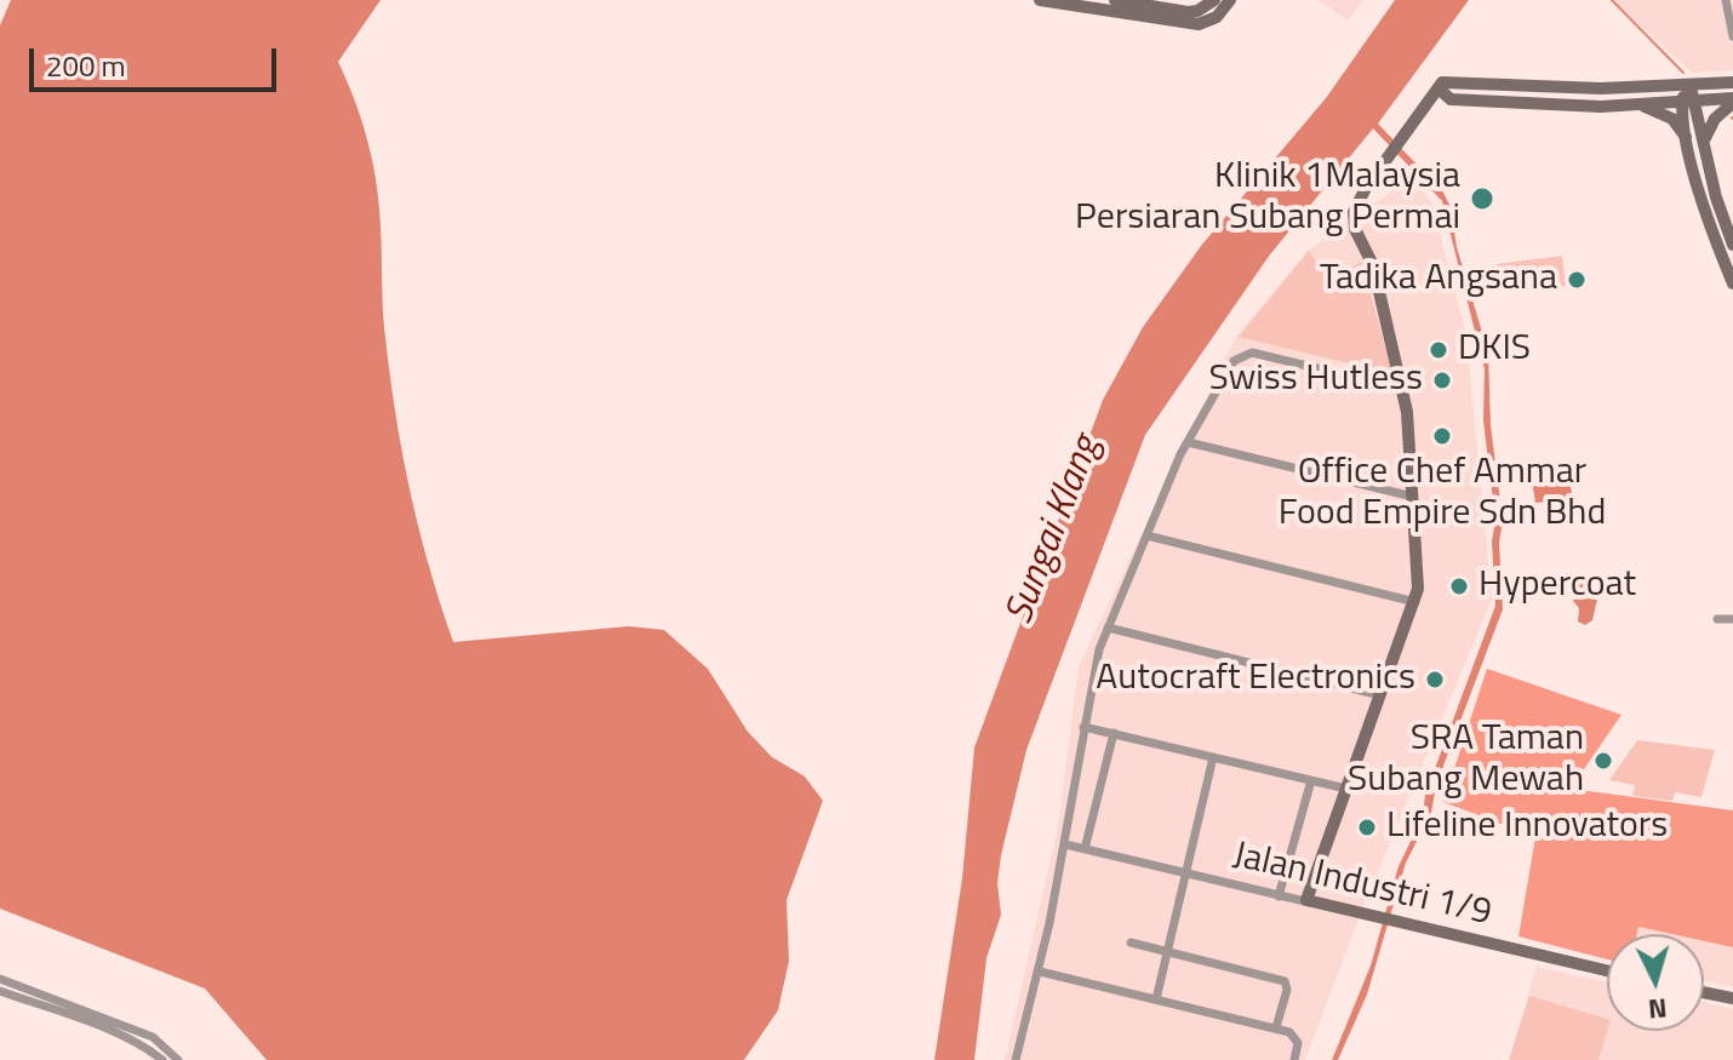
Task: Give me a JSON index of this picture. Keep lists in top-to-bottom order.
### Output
{
  "streets": {
    "street": ["Jalan Industri 1/9"]
  },
  "water": ["Sungai Klang"],
  "places": [
    "Klinik 1Malaysia Persiaran Subang Permai",
    "Tadika Angsana",
    "DKIS",
    "Swiss Hutless",
    "Office Chef Ammar Food Empire Sdn Bhd",
    "Hypercoat",
    "Autocraft Electronics",
    "SRA Taman Subang Mewah",
    "Lifeline Innovators"
  ],
  "scale_bar": "200 m",
  "north": "bottom"
}
